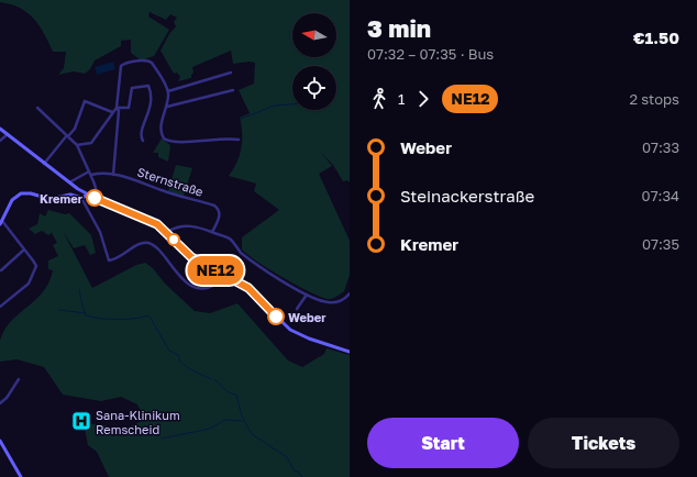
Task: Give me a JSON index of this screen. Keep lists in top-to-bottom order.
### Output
{
  "streets": {
    "street": ["Sternstraße"]
  },
  "places": {
    "other": ["Kremer", "Weber"],
    "hospital": ["Sana-Klinikum Remscheid"]
  },
  "lines": ["bus line NE12"],
  "north": "left",
  "page": {
    "on_map": "NE12",
    "heading": ["3 min", "07:32 – 07:35 · Bus", "€1.50"],
    "legs": ["1", "NE12", "2 stops"],
    "list": [
      {
        "name": "Weber",
        "value": "07:33"
      },
      {
        "name": "Steinackerstraße",
        "value": "07:34"
      },
      {
        "name": "Kremer",
        "value": "07:35"
      }
    ],
    "buttons": ["Start", "Tickets"]
  }
}
